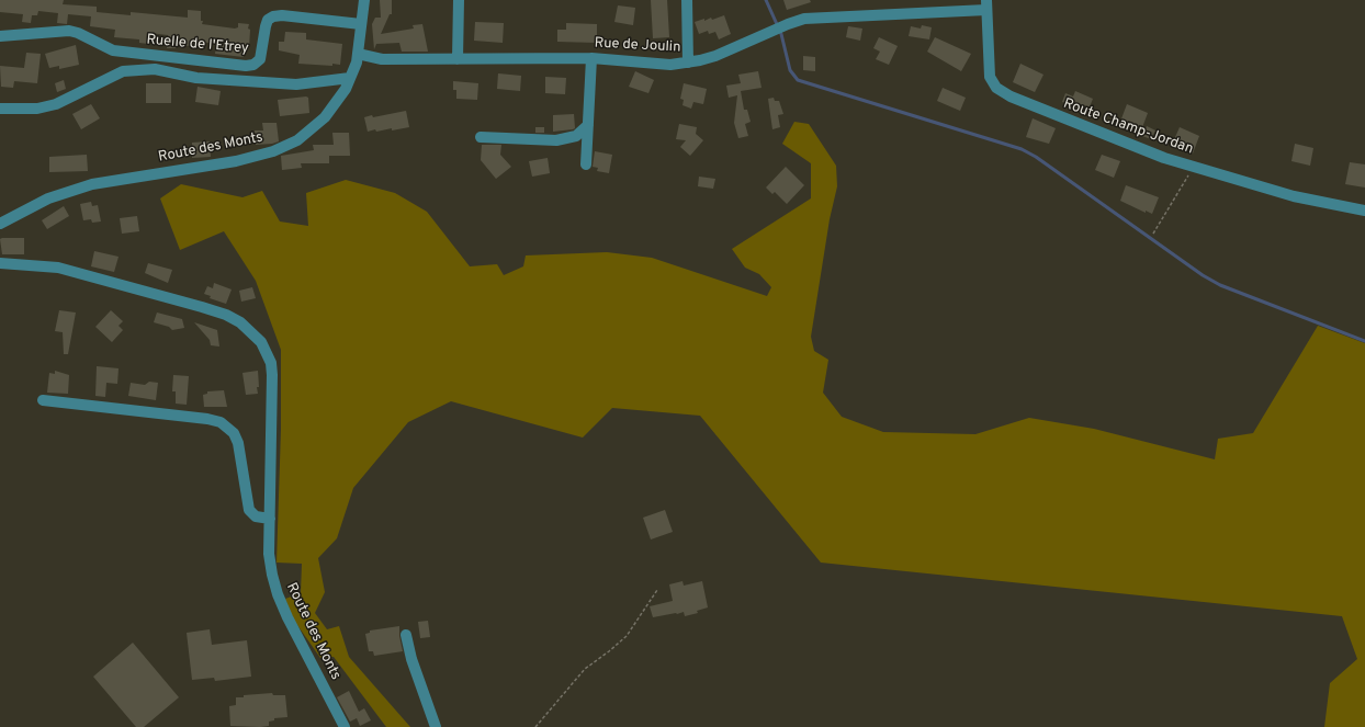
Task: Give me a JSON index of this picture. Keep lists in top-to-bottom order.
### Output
{
  "streets": {
    "street": [
      "Ruelle de l'Etrey",
      "Rue de Joulin",
      "Route Champ-Jordan",
      "Route des Monts"
    ]
  },
  "crossings": [
    ["Ruelle de l'Etrey", "Route des Monts"],
    ["Rue de Joulin", "Route Champ-Jordan"],
    ["Rue de Joulin", "Route des Monts"]
  ]
}
